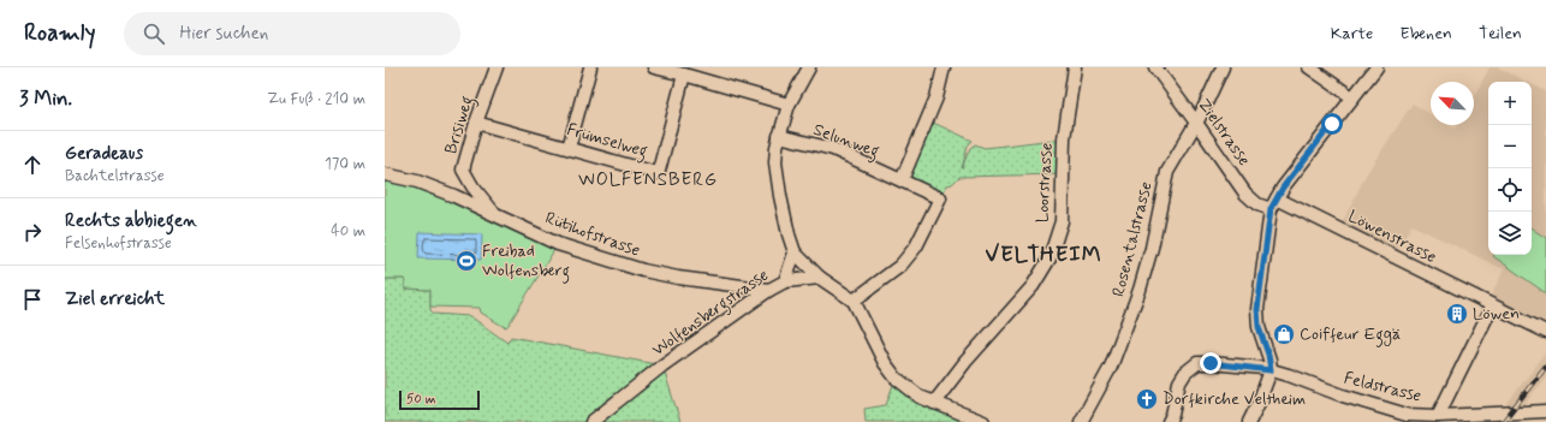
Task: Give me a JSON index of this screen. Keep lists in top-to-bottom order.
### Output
{
  "streets": {
    "street": [
      "Brisiweg",
      "Zielstrasse",
      "Frümselweg",
      "Selunweg",
      "Loorstrasse",
      "Rütihofstrasse",
      "Löwenstrasse",
      "Rosentalstrasse",
      "Wolfensbergstrasse",
      "Feldstrasse"
    ]
  },
  "crossings": [
    ["Brisiweg", "Frümselweg"],
    ["Brisiweg", "Rütihofstrasse"],
    ["Zielstrasse", "Löwenstrasse"],
    ["Zielstrasse", "Rosentalstrasse"],
    ["Rütihofstrasse", "Wolfensbergstrasse"]
  ],
  "districts": ["WOLFENSBERG", "VELTHEIM"],
  "places": {
    "sports": ["Freibad Wolfensberg"],
    "building": ["Löwen"],
    "shop": ["Coiffeur Eggä"],
    "church": ["Dorfkirche Veltheim"]
  },
  "scale_bar": "50 m",
  "north": "top left",
  "page": {
    "header": "Roamly",
    "search": "Hier suchen",
    "nav": ["Karte", "Ebenen", "Teilen"],
    "heading": ["3 Min.", "Zu Fuß · 210 m"],
    "map_buttons": ["+", "−"],
    "list": [
      ["Geradeaus", "Bachtelstrasse", "170 m"],
      ["Rechts abbiegen", "Felsenhofstrasse", "40 m"],
      "Ziel erreicht"
    ],
    "scale": "50 m"
  }
}
